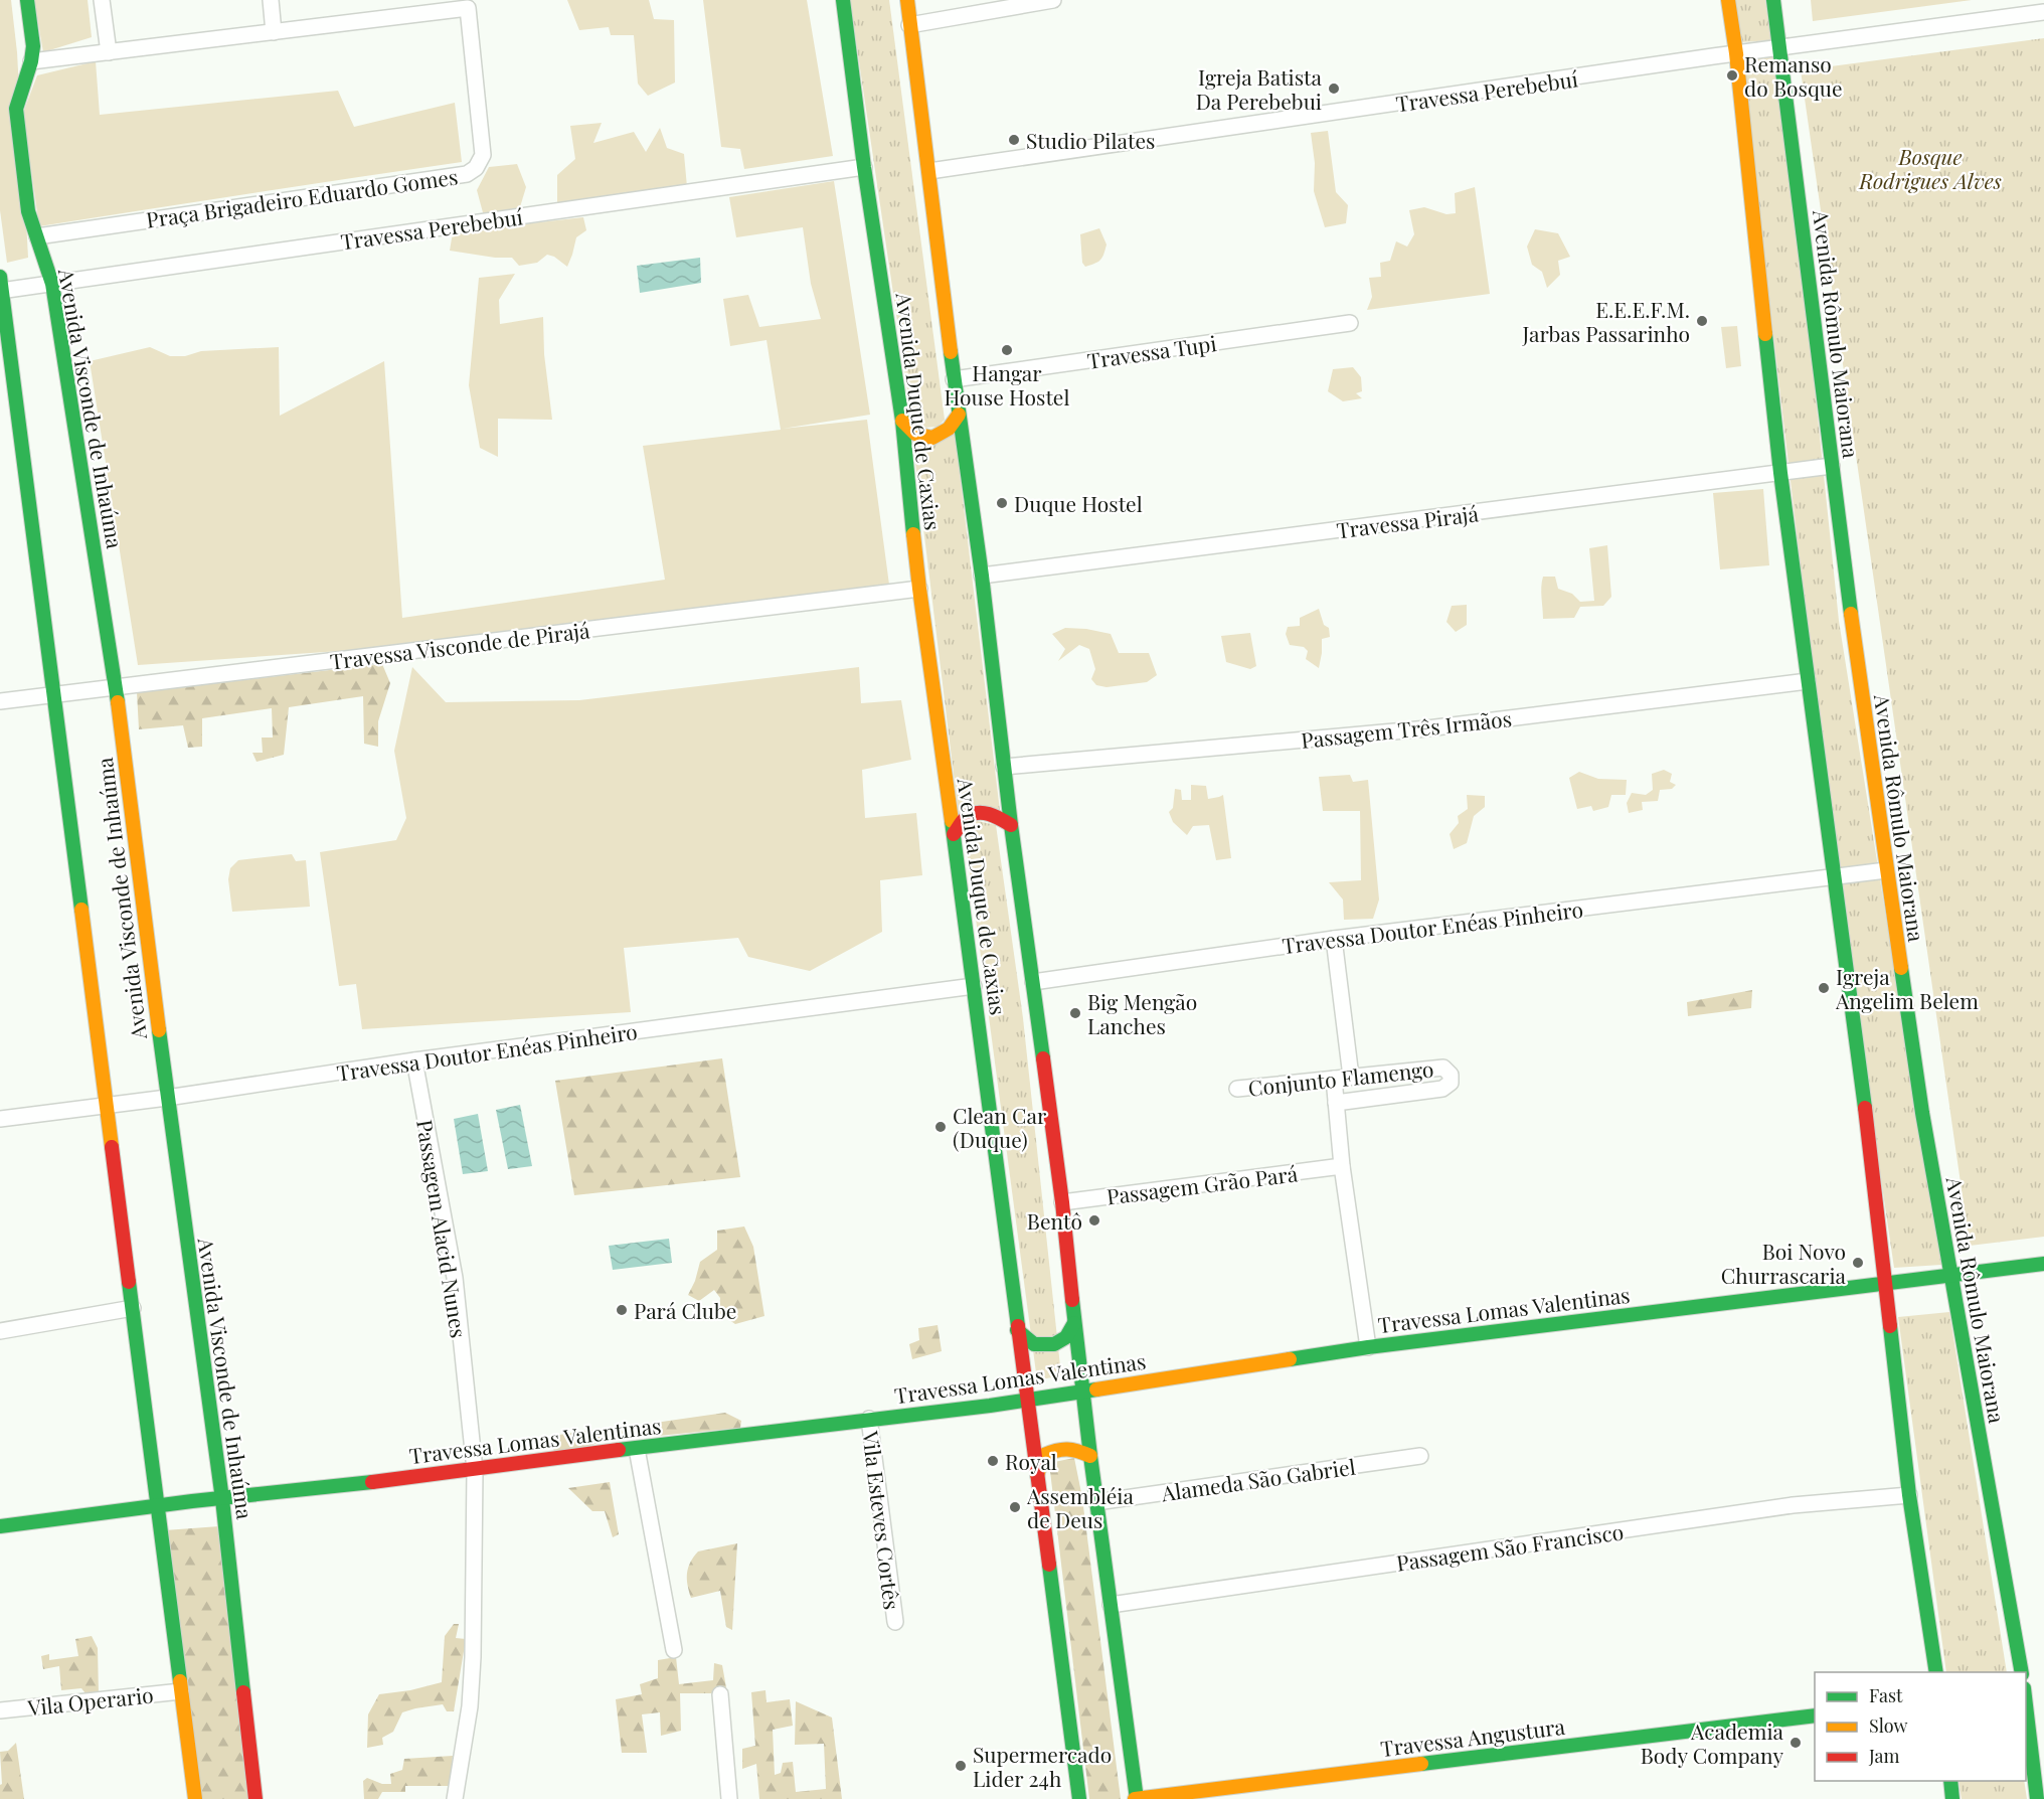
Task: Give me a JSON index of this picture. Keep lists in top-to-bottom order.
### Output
{
  "streets": {
    "street": [
      "Travessa Perebebuí",
      "Praça Brigadeiro Eduardo Gomes",
      "Avenida Rômulo Maiorana",
      "Travessa Tupi",
      "Avenida Visconde de Inhaúma",
      "Avenida Duque de Caxias",
      "Travessa Pirajá",
      "Travessa Visconde de Pirajá",
      "Passagem Três Irmãos",
      "Travessa Doutor Enéas Pinheiro",
      "Conjunto Flamengo",
      "Passagem Grão Pará",
      "Passagem Alacid Nunes",
      "Travessa Lomas Valentinas",
      "Alameda São Gabriel",
      "Vila Esteves Cortês",
      "Passagem São Francisco",
      "Vila Operario",
      "Travessa Angustura"
    ]
  },
  "crossings": [
    ["Travessa Perebebuí", "Avenida Rômulo Maiorana"],
    ["Travessa Perebebuí", "Avenida Visconde de Inhaúma"],
    ["Travessa Perebebuí", "Avenida Duque de Caxias"],
    ["Praça Brigadeiro Eduardo Gomes", "Avenida Visconde de Inhaúma"],
    ["Avenida Rômulo Maiorana", "Travessa Pirajá"],
    ["Avenida Rômulo Maiorana", "Travessa Doutor Enéas Pinheiro"],
    ["Avenida Rômulo Maiorana", "Travessa Lomas Valentinas"],
    ["Travessa Tupi", "Avenida Duque de Caxias"],
    ["Avenida Visconde de Inhaúma", "Travessa Visconde de Pirajá"],
    ["Avenida Visconde de Inhaúma", "Travessa Doutor Enéas Pinheiro"],
    ["Avenida Visconde de Inhaúma", "Travessa Lomas Valentinas"],
    ["Avenida Visconde de Inhaúma", "Vila Operario"],
    ["Avenida Duque de Caxias", "Travessa Pirajá"],
    ["Avenida Duque de Caxias", "Travessa Visconde de Pirajá"],
    ["Avenida Duque de Caxias", "Passagem Três Irmãos"],
    ["Avenida Duque de Caxias", "Travessa Doutor Enéas Pinheiro"],
    ["Avenida Duque de Caxias", "Passagem Grão Pará"],
    ["Avenida Duque de Caxias", "Travessa Lomas Valentinas"],
    ["Avenida Duque de Caxias", "Alameda São Gabriel"],
    ["Avenida Duque de Caxias", "Passagem São Francisco"],
    ["Avenida Duque de Caxias", "Travessa Angustura"],
    ["Travessa Doutor Enéas Pinheiro", "Passagem Alacid Nunes"],
    ["Passagem Alacid Nunes", "Travessa Lomas Valentinas"],
    ["Travessa Lomas Valentinas", "Vila Esteves Cortês"]
  ],
  "parks": ["Bosque Rodrigues Alves"],
  "places": [
    "Remanso do Bosque",
    "Igreja Batista Da Perebebui",
    "Studio Pilates",
    "E.E.E.F.M. Jarbas Passarinho",
    "Hangar House Hostel",
    "Duque Hostel",
    "Igreja Angelim Belem",
    "Big Mengão Lanches",
    "Clean Car (Duque)",
    "Bentô",
    "Boi Novo Churrascaria",
    "Pará Clube",
    "Royal",
    "Assembléia de Deus",
    "Academia Body Company",
    "Supermercado Lider 24h"
  ],
  "legend": ["Fast", "Slow", "Jam"]
}
